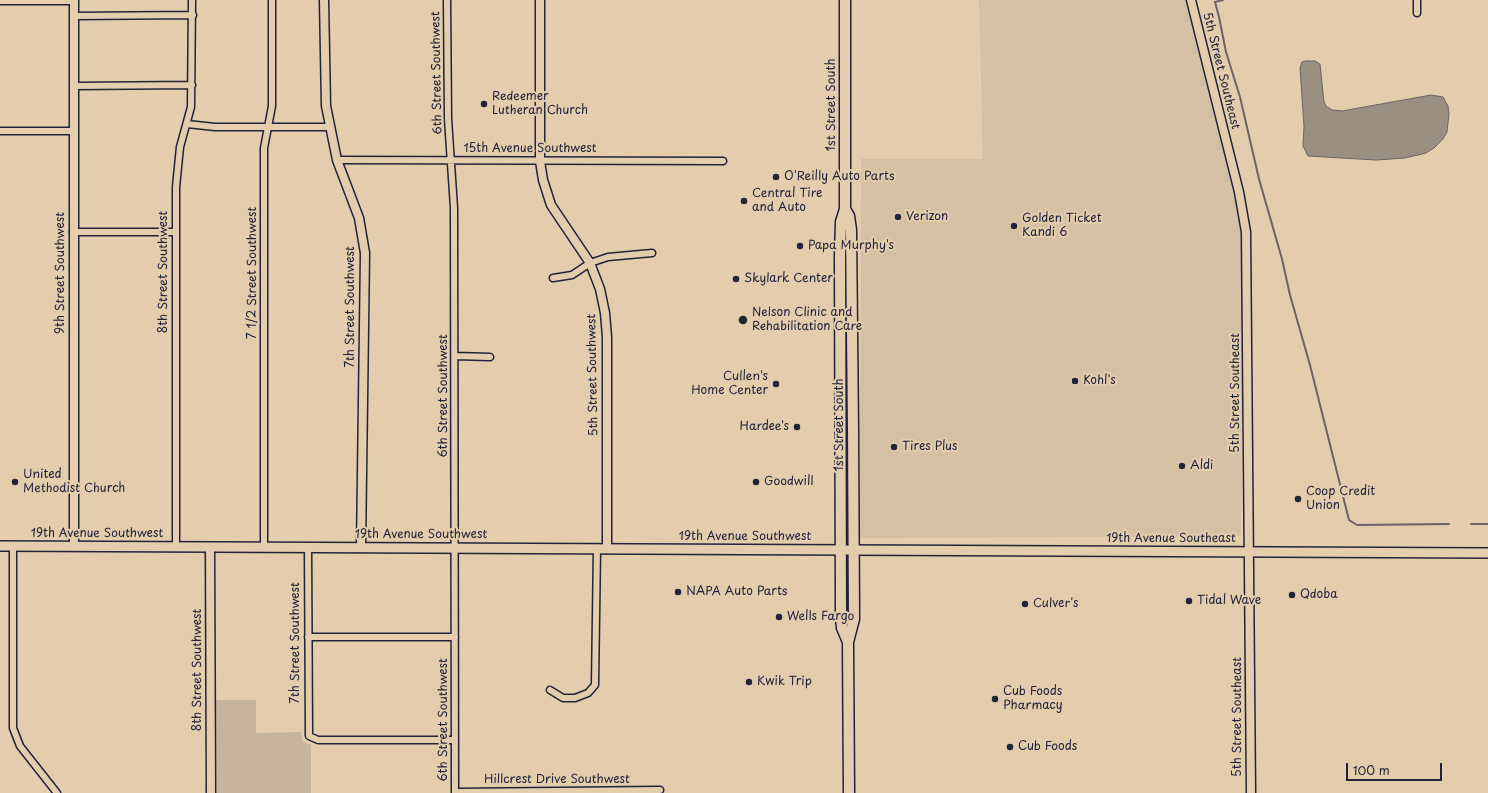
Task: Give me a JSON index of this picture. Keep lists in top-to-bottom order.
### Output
{
  "streets": {
    "main road": ["1st Street South", "19th Avenue Southwest", "19th Avenue Southeast"],
    "street": [
      "5th Street Southeast",
      "6th Street Southwest",
      "15th Avenue Southwest",
      "8th Street Southwest",
      "9th Street Southwest",
      "7 1/2 Street Southwest",
      "7th Street Southwest",
      "5th Street Southwest",
      "Hillcrest Drive Southwest"
    ]
  },
  "crossings": [
    ["5th Street Southeast", "19th Avenue Southeast"],
    ["6th Street Southwest", "15th Avenue Southwest"],
    ["6th Street Southwest", "7th Street Southwest"],
    ["6th Street Southwest", "19th Avenue Southwest"],
    ["6th Street Southwest", "Hillcrest Drive Southwest"],
    ["1st Street South", "19th Avenue Southwest"],
    ["1st Street South", "19th Avenue Southeast"],
    ["15th Avenue Southwest", "7th Street Southwest"],
    ["15th Avenue Southwest", "5th Street Southwest"],
    ["8th Street Southwest", "19th Avenue Southwest"],
    ["9th Street Southwest", "19th Avenue Southwest"],
    ["7 1/2 Street Southwest", "19th Avenue Southwest"],
    ["7th Street Southwest", "19th Avenue Southwest"],
    ["5th Street Southwest", "19th Avenue Southwest"],
    ["19th Avenue Southwest", "19th Avenue Southeast"]
  ],
  "places": [
    "Redeemer Lutheran Church",
    "O'Reilly Auto Parts",
    "Central Tire and Auto",
    "Verizon",
    "Golden Ticket Kandi 6",
    "Papa Murphy's",
    "Skylark Center",
    "Nelson Clinic and Rehabilitation Care",
    "Kohl's",
    "Cullen's Home Center",
    "Hardee's",
    "Tires Plus",
    "Aldi",
    "United Methodist Church",
    "Goodwill",
    "Coop Credit Union",
    "NAPA Auto Parts",
    "Qdoba",
    "Tidal Wave",
    "Culver's",
    "Wells Fargo",
    "Kwik Trip",
    "Cub Foods Pharmacy",
    "Cub Foods"
  ],
  "scale_bar": "100 m"
}
